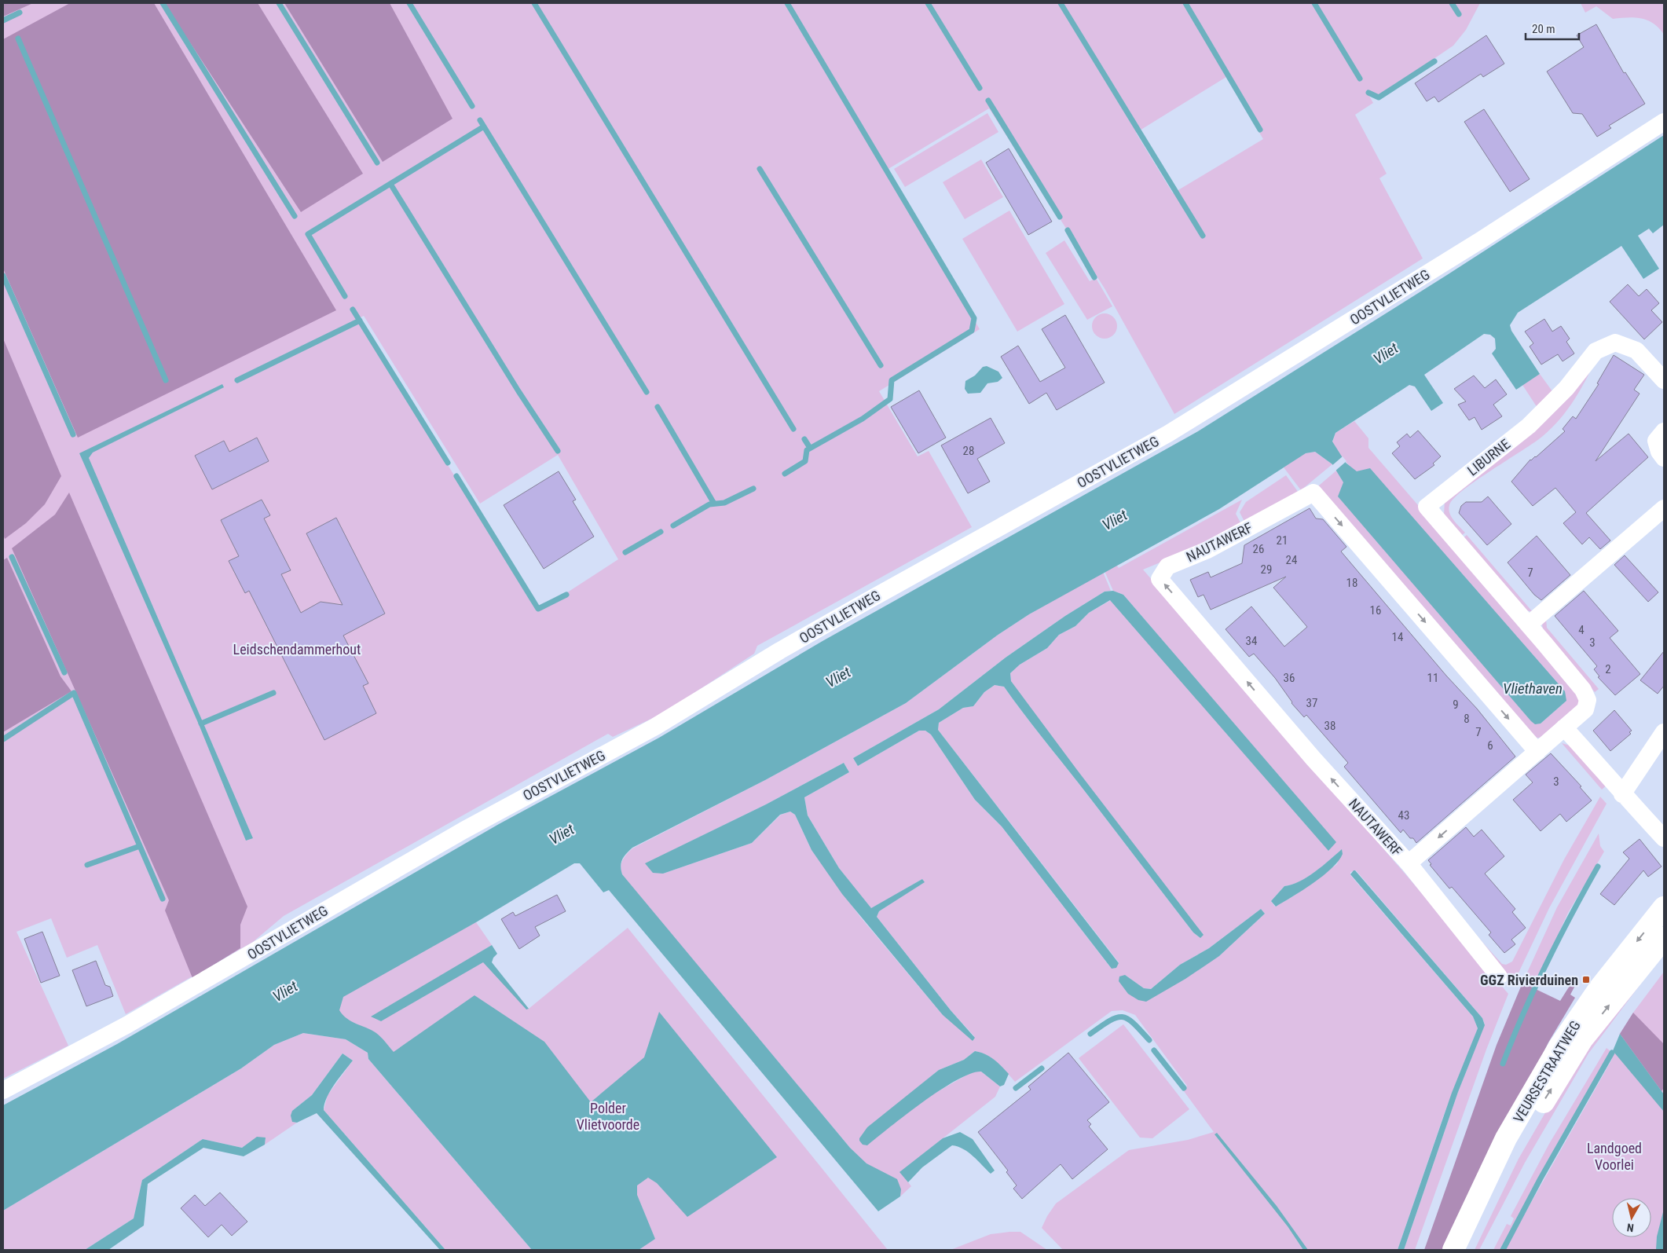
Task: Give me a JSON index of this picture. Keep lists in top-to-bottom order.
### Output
{
  "streets": {
    "main road": ["VEURSESTRAATWEG"],
    "street": ["OOSTVLIETWEG", "LIBURNE", "NAUTAWERF"]
  },
  "crossings": [
    ["LIBURNE", "NAUTAWERF"]
  ],
  "water": ["Vliet", "Vliethaven"],
  "parks": ["Leidschendammerhout", "Polder Vlietvoorde", "Landgoed Voorlei"],
  "places": {
    "transit": ["GGZ Rivierduinen"]
  },
  "house_numbers": [
    "28",
    "21",
    "26",
    "24",
    "29",
    "7",
    "18",
    "16",
    "4",
    "14",
    "34",
    "3",
    "2",
    "36",
    "11",
    "37",
    "9",
    "8",
    "38",
    "7",
    "6",
    "3",
    "43"
  ],
  "scale_bar": "20 m",
  "north": "bottom"
}
